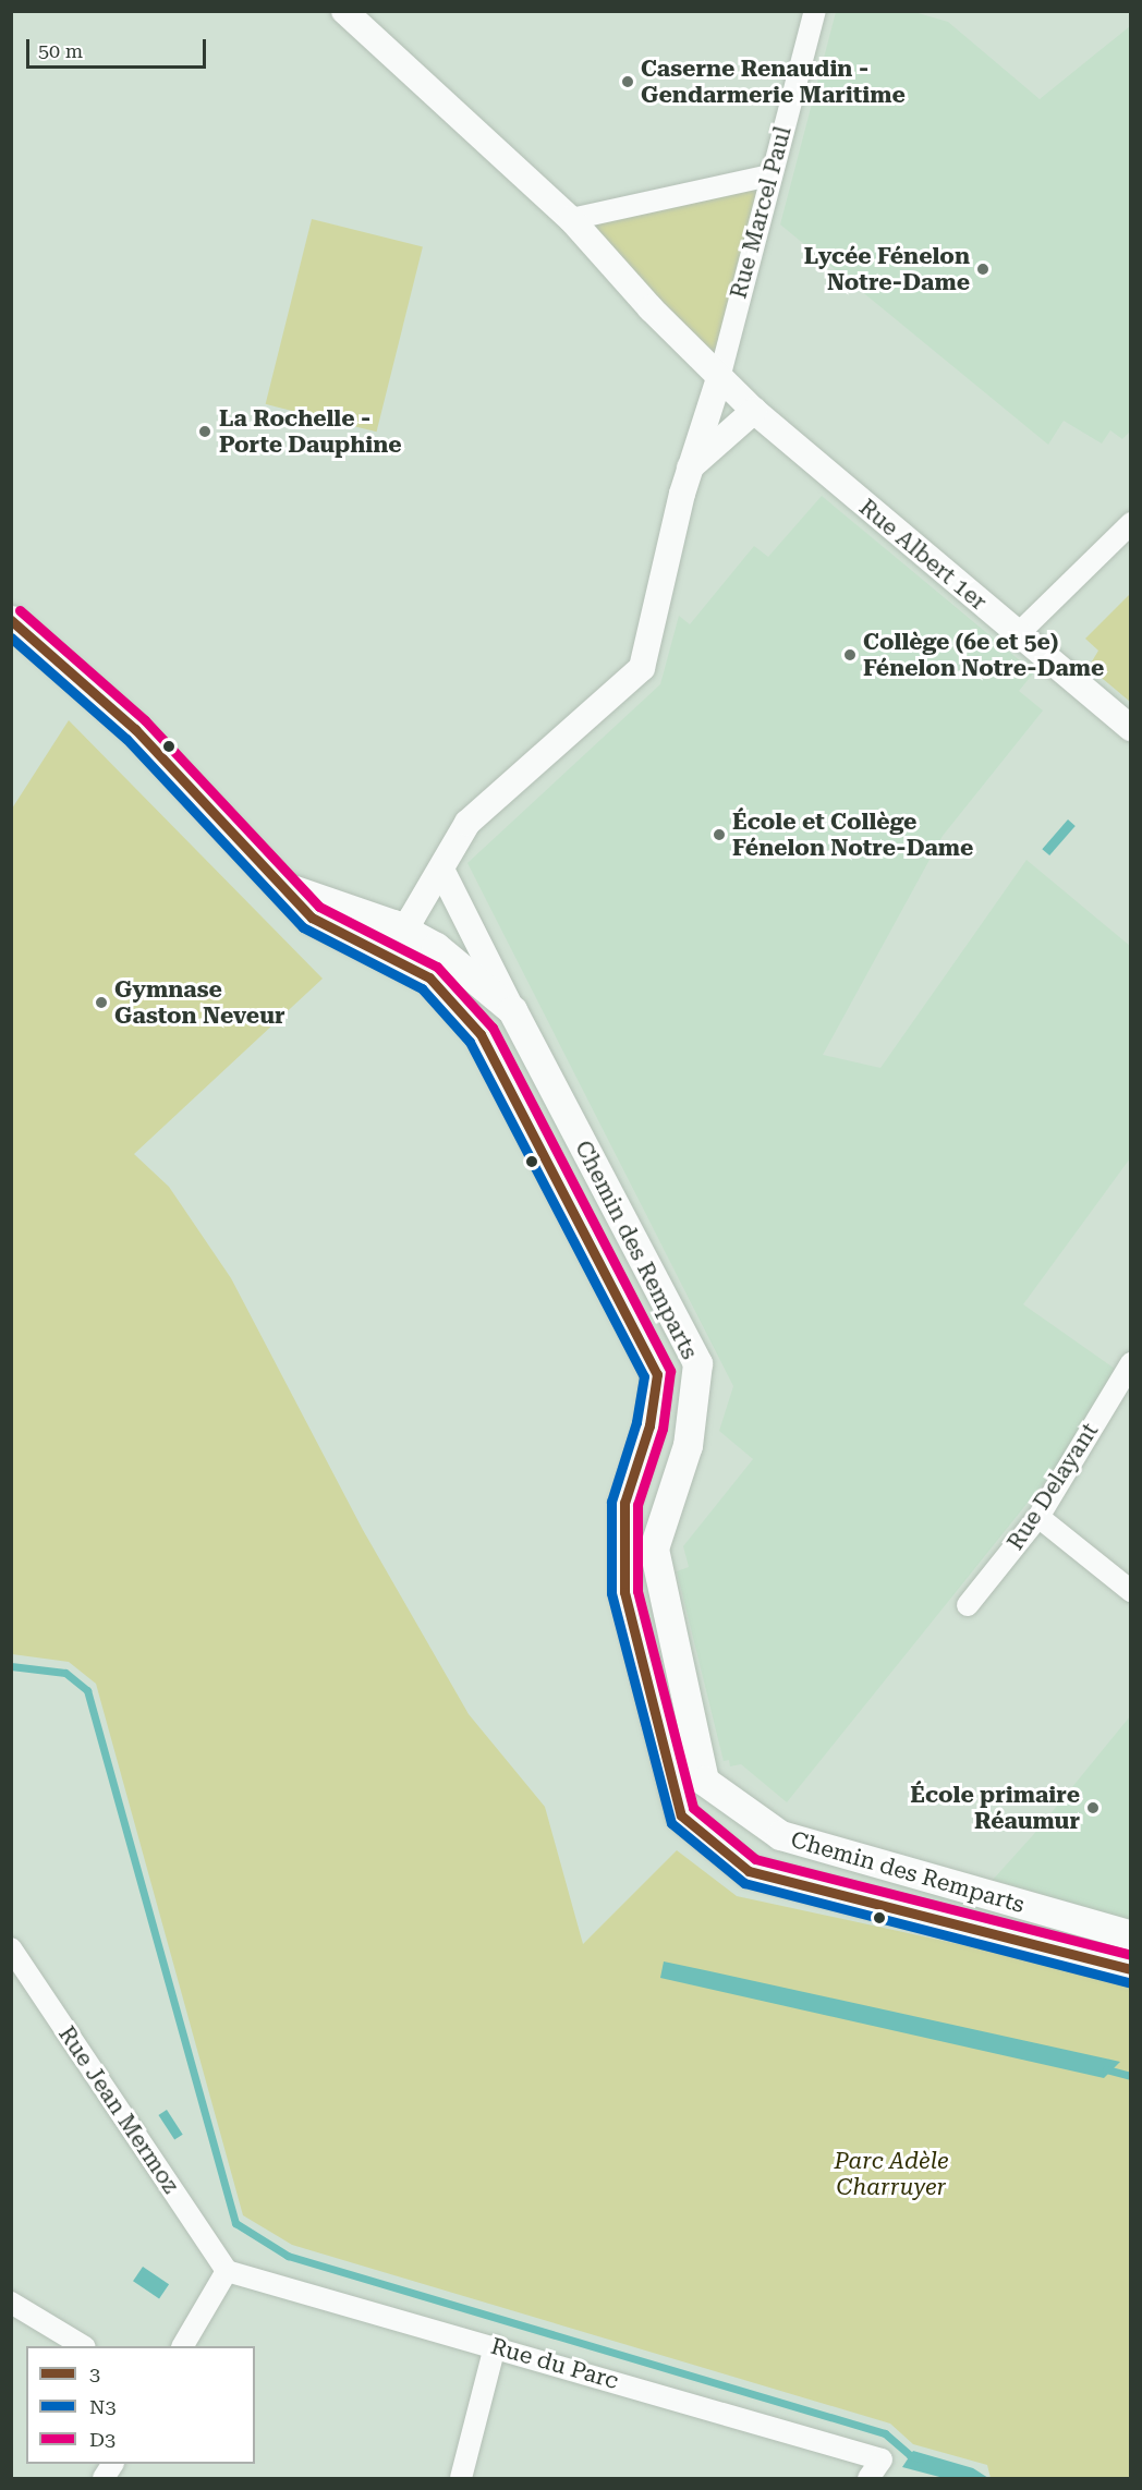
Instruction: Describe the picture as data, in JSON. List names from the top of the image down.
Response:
{
  "streets": {
    "main road": ["Chemin des Remparts"],
    "street": [
      "Rue Marcel Paul",
      "Rue Albert 1er",
      "Rue Delayant",
      "Rue Jean Mermoz",
      "Rue du Parc"
    ]
  },
  "crossings": [
    ["Rue Marcel Paul", "Rue Albert 1er"],
    ["Rue Jean Mermoz", "Rue du Parc"]
  ],
  "parks": ["Parc Adèle Charruyer"],
  "places": [
    "Caserne Renaudin - Gendarmerie Maritime",
    "Lycée Fénelon Notre-Dame",
    "La Rochelle - Porte Dauphine",
    "Collège (6e et 5e) Fénelon Notre-Dame",
    "École et Collège Fénelon Notre-Dame",
    "Gymnase Gaston Neveur",
    "École primaire Réaumur"
  ],
  "lines": ["transit line D3", "transit line 3", "transit line N3"],
  "legend": ["3", "N3", "D3"],
  "scale_bar": "50 m"
}
